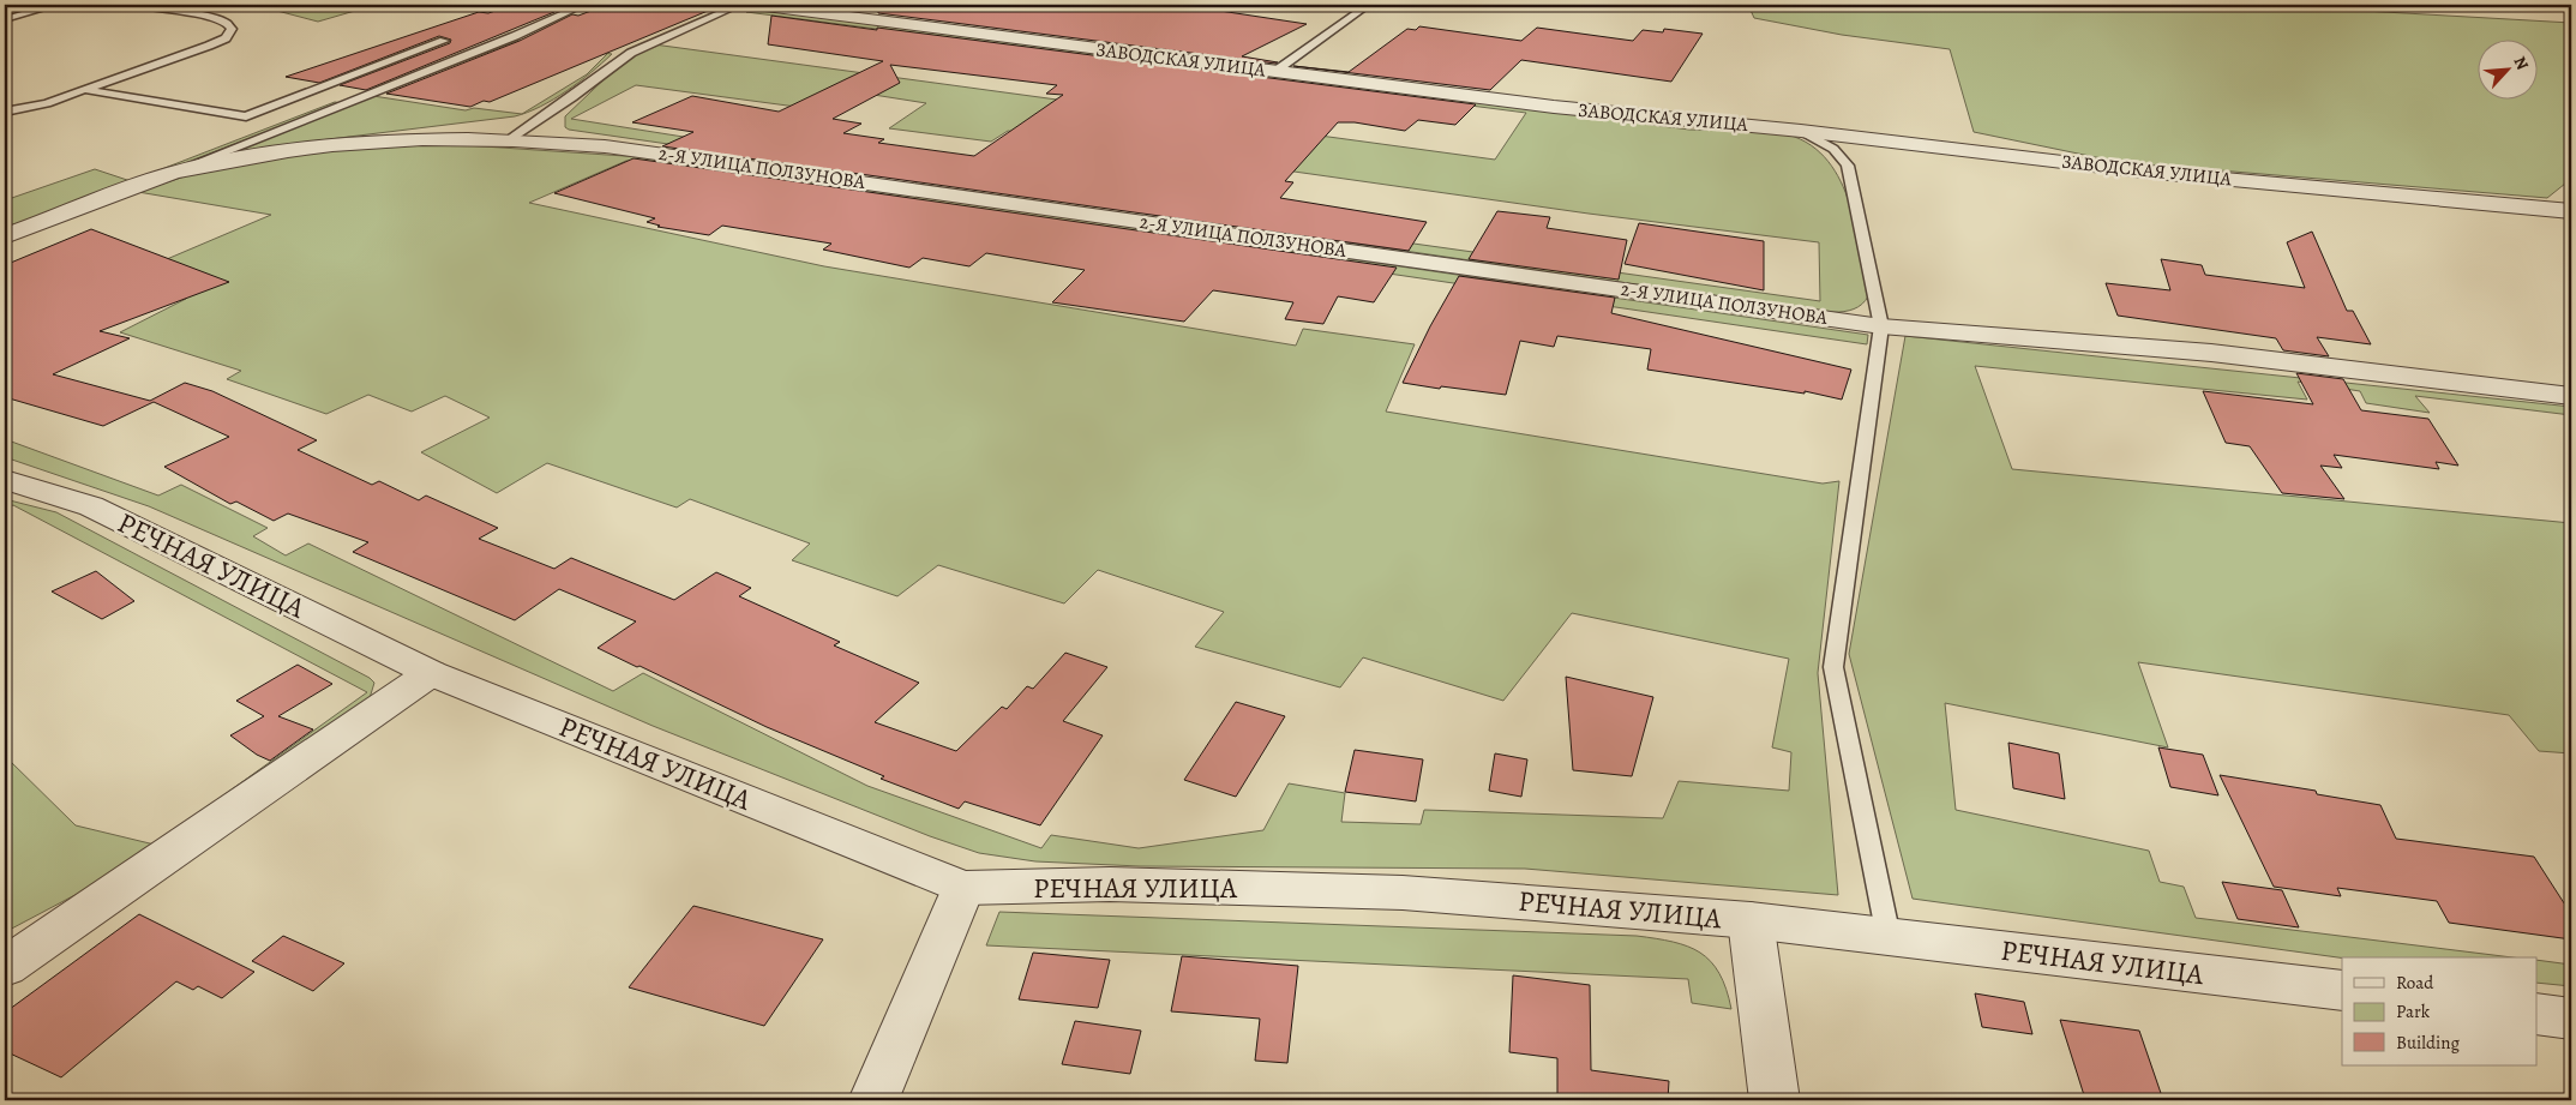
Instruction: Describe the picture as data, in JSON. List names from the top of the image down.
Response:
{
  "streets": {
    "street": ["ЗАВОДСКАЯ УЛИЦА", "2-Я УЛИЦА ПОЛЗУНОВА", "РЕЧНАЯ УЛИЦА"]
  },
  "legend": ["Road", "Park", "Building"],
  "north": "top right"
}
